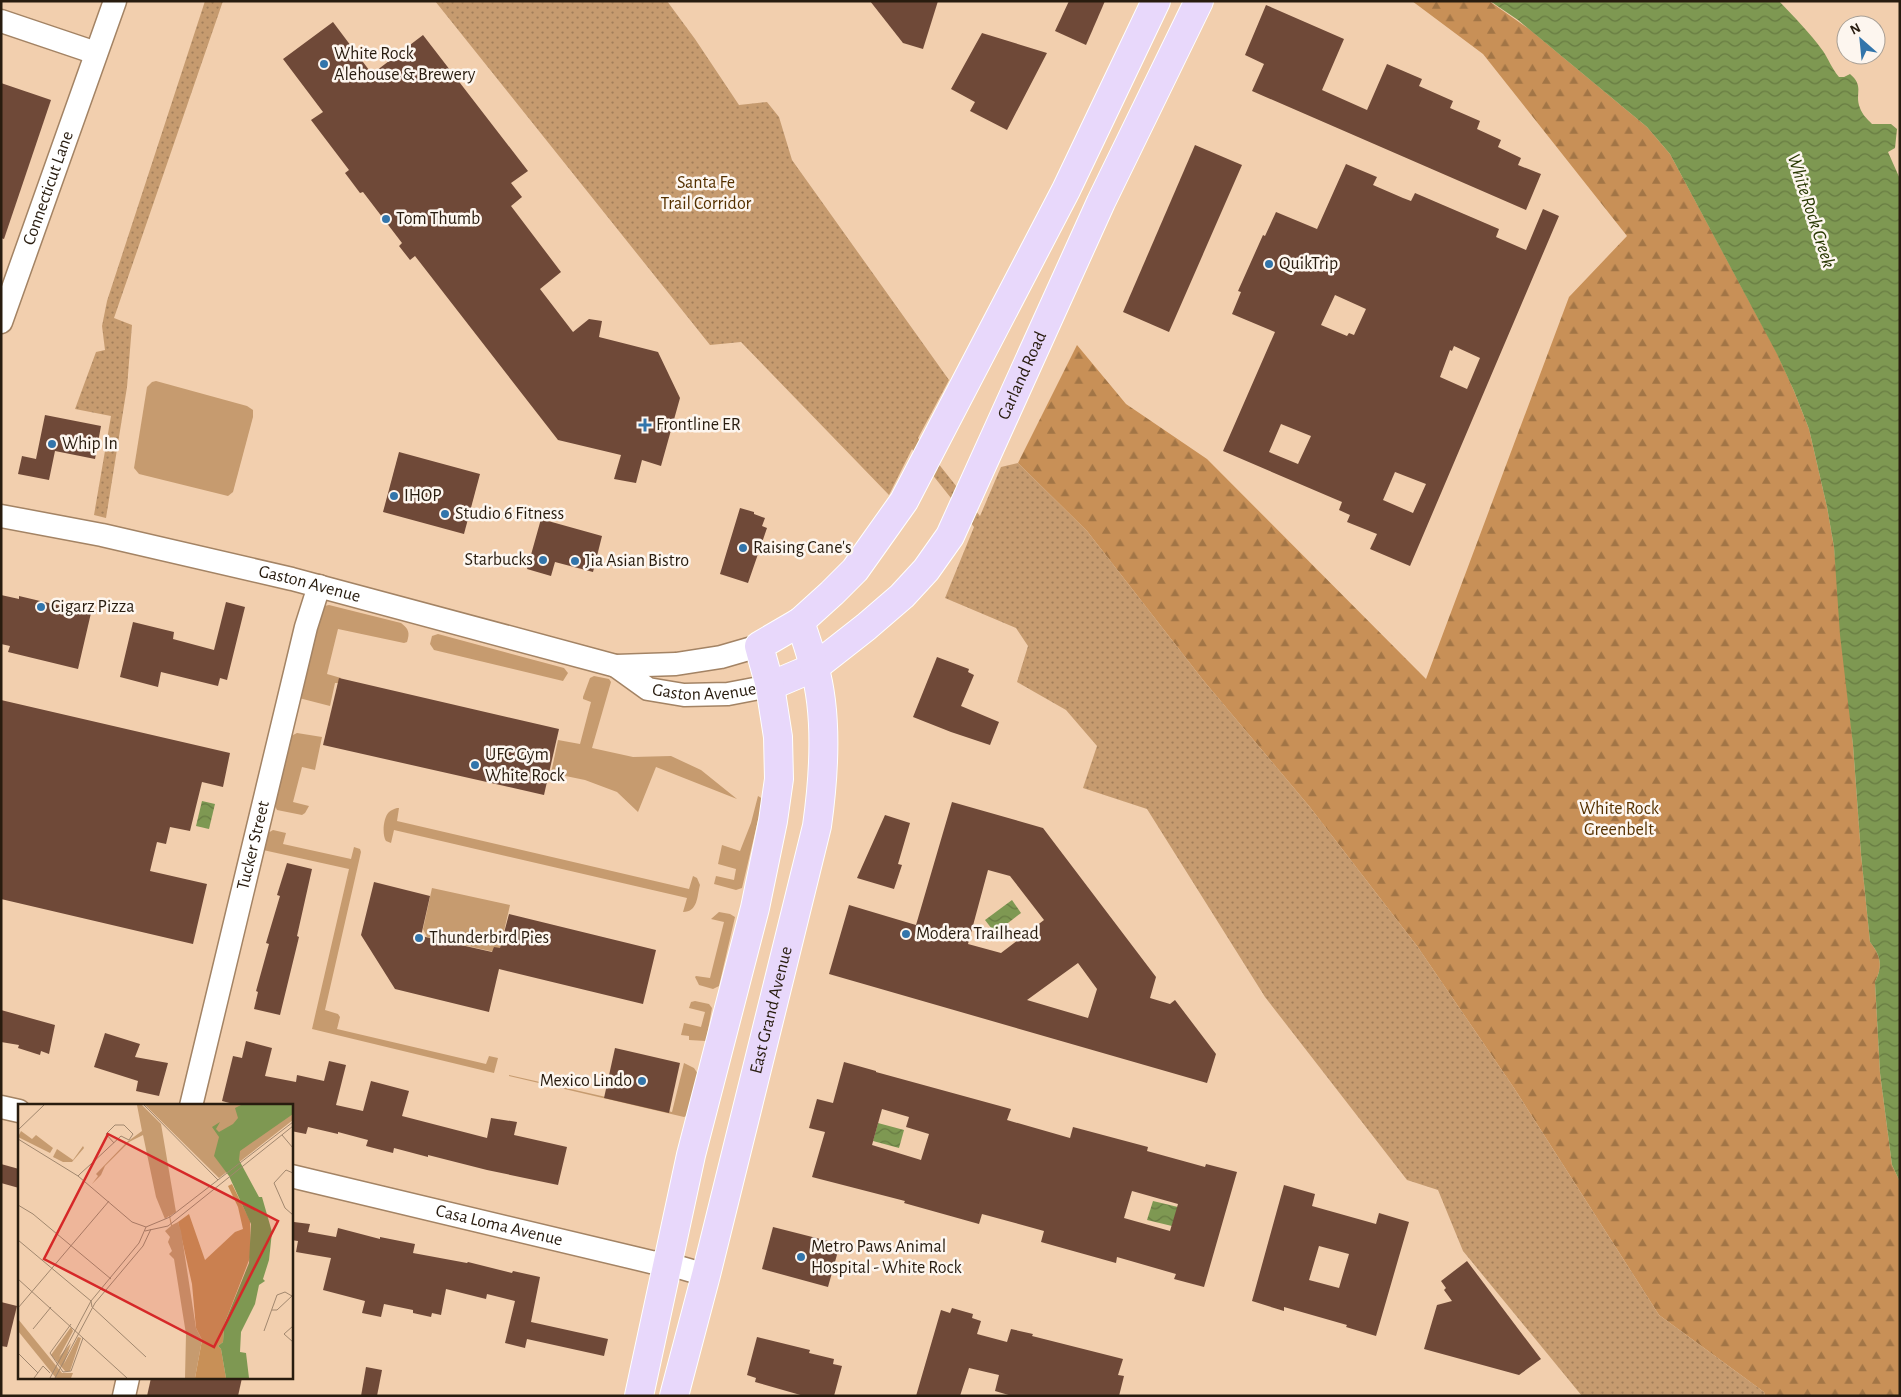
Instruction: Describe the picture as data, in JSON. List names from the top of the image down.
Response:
{
  "streets": {
    "main road": ["Garland Road", "East Grand Avenue"],
    "street": [
      "Connecticut Lane",
      "Gaston Avenue",
      "Tucker Street",
      "Casa Loma Avenue"
    ]
  },
  "crossings": [
    ["Garland Road", "Gaston Avenue"],
    ["Garland Road", "East Grand Avenue"],
    ["Gaston Avenue", "Tucker Street"],
    ["East Grand Avenue", "Casa Loma Avenue"]
  ],
  "water": ["White Rock Creek"],
  "parks": ["Santa Fe Trail Corridor", "White Rock Greenbelt"],
  "places": {
    "other": [
      "White Rock Alehouse & Brewery",
      "Tom Thumb",
      "QuikTrip",
      "Whip In",
      "IHOP",
      "Studio 6 Fitness",
      "Raising Cane's",
      "Starbucks",
      "Jia Asian Bistro",
      "Cigarz Pizza",
      "UFC Gym White Rock",
      "Modera Trailhead",
      "Thunderbird Pies",
      "Mexico Lindo",
      "Metro Paws Animal Hospital - White Rock"
    ],
    "health": ["Frontline ER"]
  },
  "north": "top left"
}
